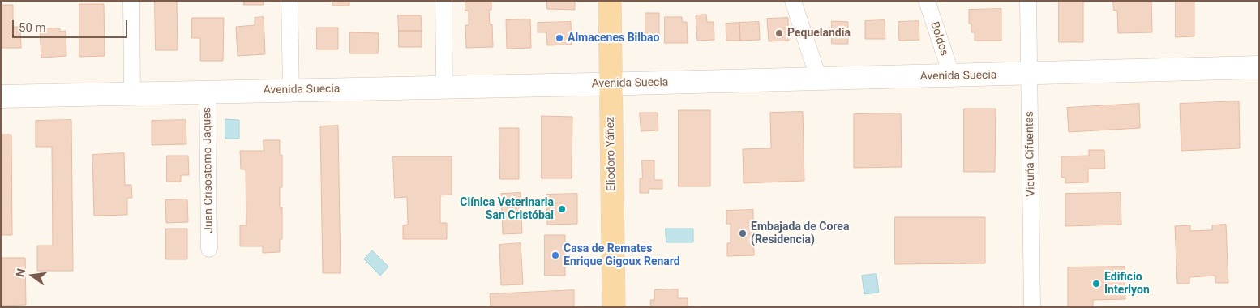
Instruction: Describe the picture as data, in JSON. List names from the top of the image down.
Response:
{
  "streets": {
    "main road": ["Eliodoro Yáñez"],
    "street": [
      "Boldos",
      "Avenida Suecia",
      "Vicuña Cifuentes",
      "Juan Crisostomo Jaques"
    ]
  },
  "crossings": [
    ["Boldos", "Avenida Suecia"],
    ["Avenida Suecia", "Eliodoro Yáñez"],
    ["Avenida Suecia", "Vicuña Cifuentes"],
    ["Avenida Suecia", "Juan Crisostomo Jaques"]
  ],
  "places": [
    "Pequelandia",
    "Almacenes Bilbao",
    "Clínica Veterinaria San Cristóbal",
    "Embajada de Corea (Residencia)",
    "Casa de Remates Enrique Gigoux Renard",
    "Edificio Interlyon"
  ],
  "scale_bar": "50 m",
  "north": "left"
}
